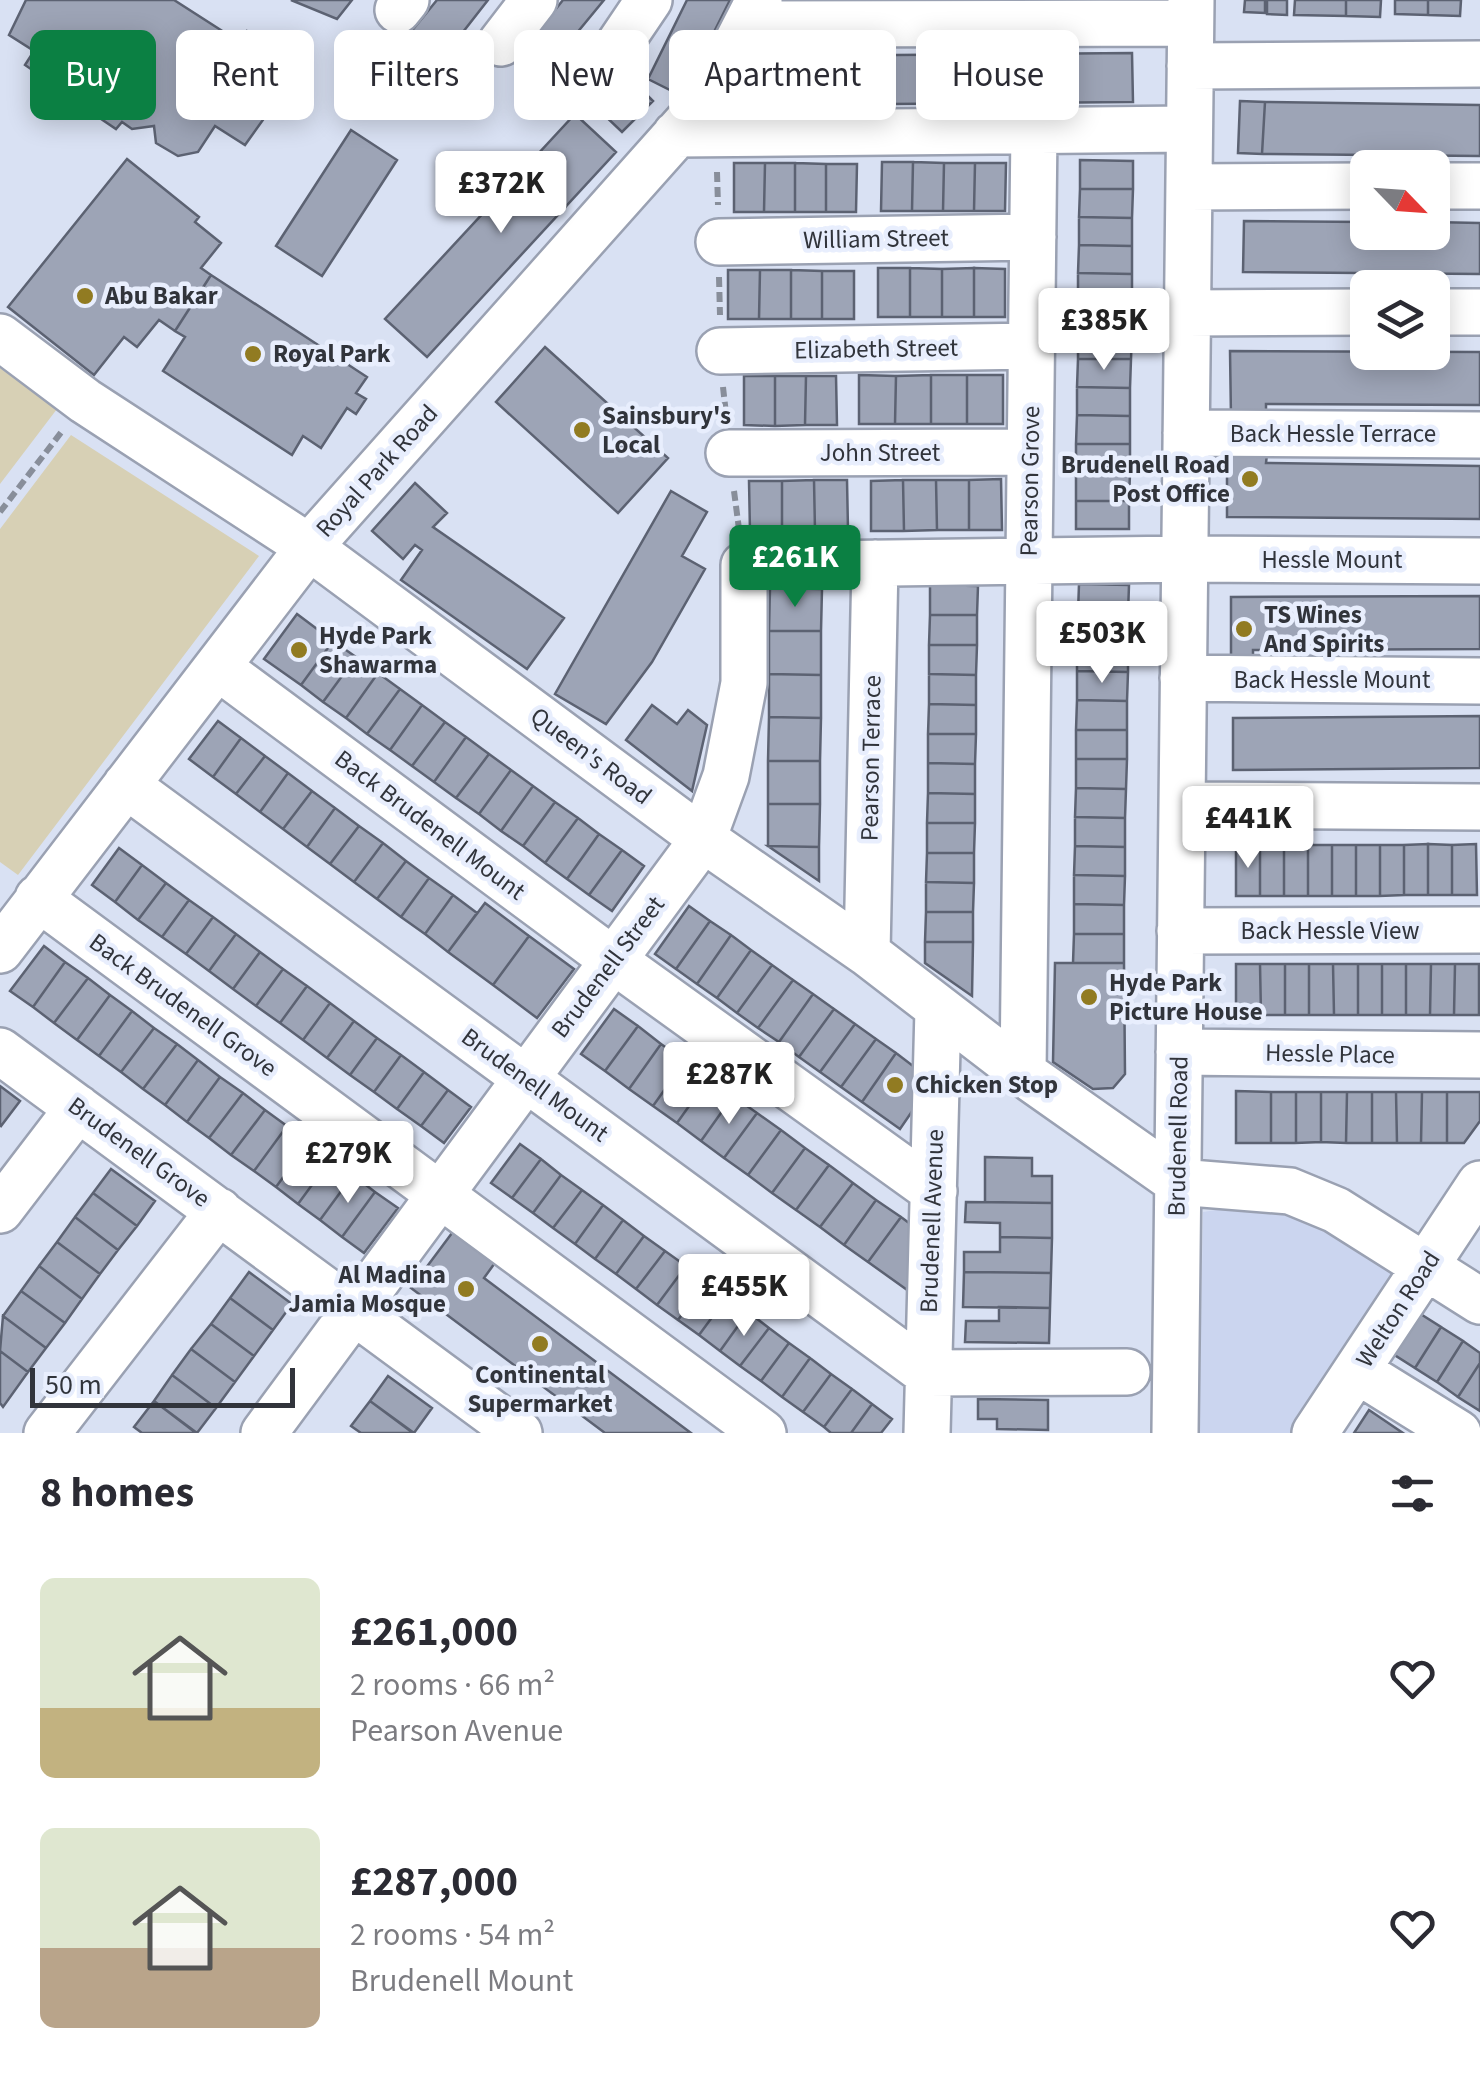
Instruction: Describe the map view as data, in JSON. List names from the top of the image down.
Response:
{
  "streets": {
    "street": [
      "William Street",
      "Elizabeth Street",
      "Back Hessle Terrace",
      "John Street",
      "Royal Park Road",
      "Pearson Grove",
      "Hessle Mount",
      "Back Hessle Mount",
      "Queen's Road",
      "Pearson Terrace",
      "Back Brudenell Mount",
      "Back Hessle View",
      "Brudenell Street",
      "Back Brudenell Grove",
      "Hessle Place",
      "Brudenell Mount",
      "Brudenell Road",
      "Brudenell Grove",
      "Brudenell Avenue",
      "Welton Road"
    ]
  },
  "crossings": [
    ["William Street", "Pearson Grove"],
    ["Elizabeth Street", "Pearson Grove"],
    ["Back Hessle Terrace", "Brudenell Road"],
    ["John Street", "Pearson Grove"],
    ["Royal Park Road", "Queen's Road"],
    ["Royal Park Road", "Back Brudenell Mount"],
    ["Royal Park Road", "Back Brudenell Grove"],
    ["Royal Park Road", "Brudenell Mount"],
    ["Pearson Grove", "Hessle Mount"],
    ["Pearson Grove", "Queen's Road"],
    ["Hessle Mount", "Pearson Terrace"],
    ["Hessle Mount", "Brudenell Street"],
    ["Hessle Mount", "Brudenell Road"],
    ["Back Hessle Mount", "Brudenell Road"],
    ["Queen's Road", "Pearson Terrace"],
    ["Queen's Road", "Brudenell Street"],
    ["Queen's Road", "Brudenell Road"],
    ["Queen's Road", "Brudenell Avenue"],
    ["Back Brudenell Mount", "Brudenell Street"],
    ["Back Brudenell Mount", "Brudenell Avenue"],
    ["Back Hessle View", "Brudenell Road"],
    ["Brudenell Street", "Back Brudenell Grove"],
    ["Brudenell Street", "Brudenell Mount"],
    ["Brudenell Street", "Brudenell Grove"],
    ["Hessle Place", "Brudenell Road"],
    ["Brudenell Mount", "Brudenell Avenue"]
  ],
  "places": [
    "Abu Bakar",
    "Royal Park",
    "Sainsbury's Local",
    "Brudenell Road Post Office",
    "TS Wines And Spirits",
    "Hyde Park Shawarma",
    "Hyde Park Picture House",
    "Chicken Stop",
    "Al Madina Jamia Mosque",
    "Continental Supermarket"
  ],
  "scale_bar": "50 m",
  "north": "bottom right",
  "page": {
    "chip": [
      "Buy",
      "Rent",
      "Filters",
      "New",
      "Apartment",
      "House"
    ],
    "price": [
      "£372K",
      "£385K",
      "£261K",
      "£503K",
      "£441K",
      "£287K",
      "£279K",
      "£455K"
    ],
    "scale": "50 m",
    "heading": "8 homes",
    "list": [
      {
        "name": "£261,000",
        "note": "2 rooms · 66 m² · Pearson Avenue"
      },
      {
        "name": "£287,000",
        "note": "2 rooms · 54 m² · Brudenell Mount"
      }
    ]
  }
}
